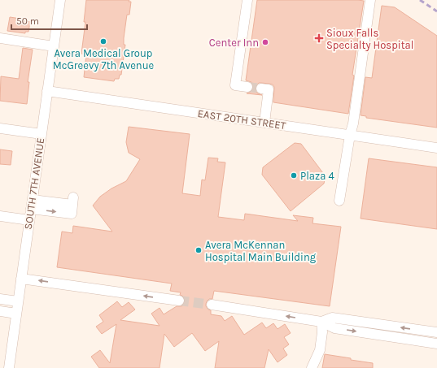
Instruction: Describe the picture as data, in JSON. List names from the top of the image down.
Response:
{
  "streets": {
    "street": ["EAST 20TH STREET", "SOUTH 7TH AVENUE"]
  },
  "crossings": [
    ["EAST 20TH STREET", "SOUTH 7TH AVENUE"]
  ],
  "places": {
    "health": ["Sioux Falls Specialty Hospital"],
    "other": [
      "Avera Medical Group McGreevy 7th Avenue",
      "Center Inn",
      "Plaza 4",
      "Avera McKennan Hospital Main Building"
    ]
  },
  "scale_bar": "50 m"
}
